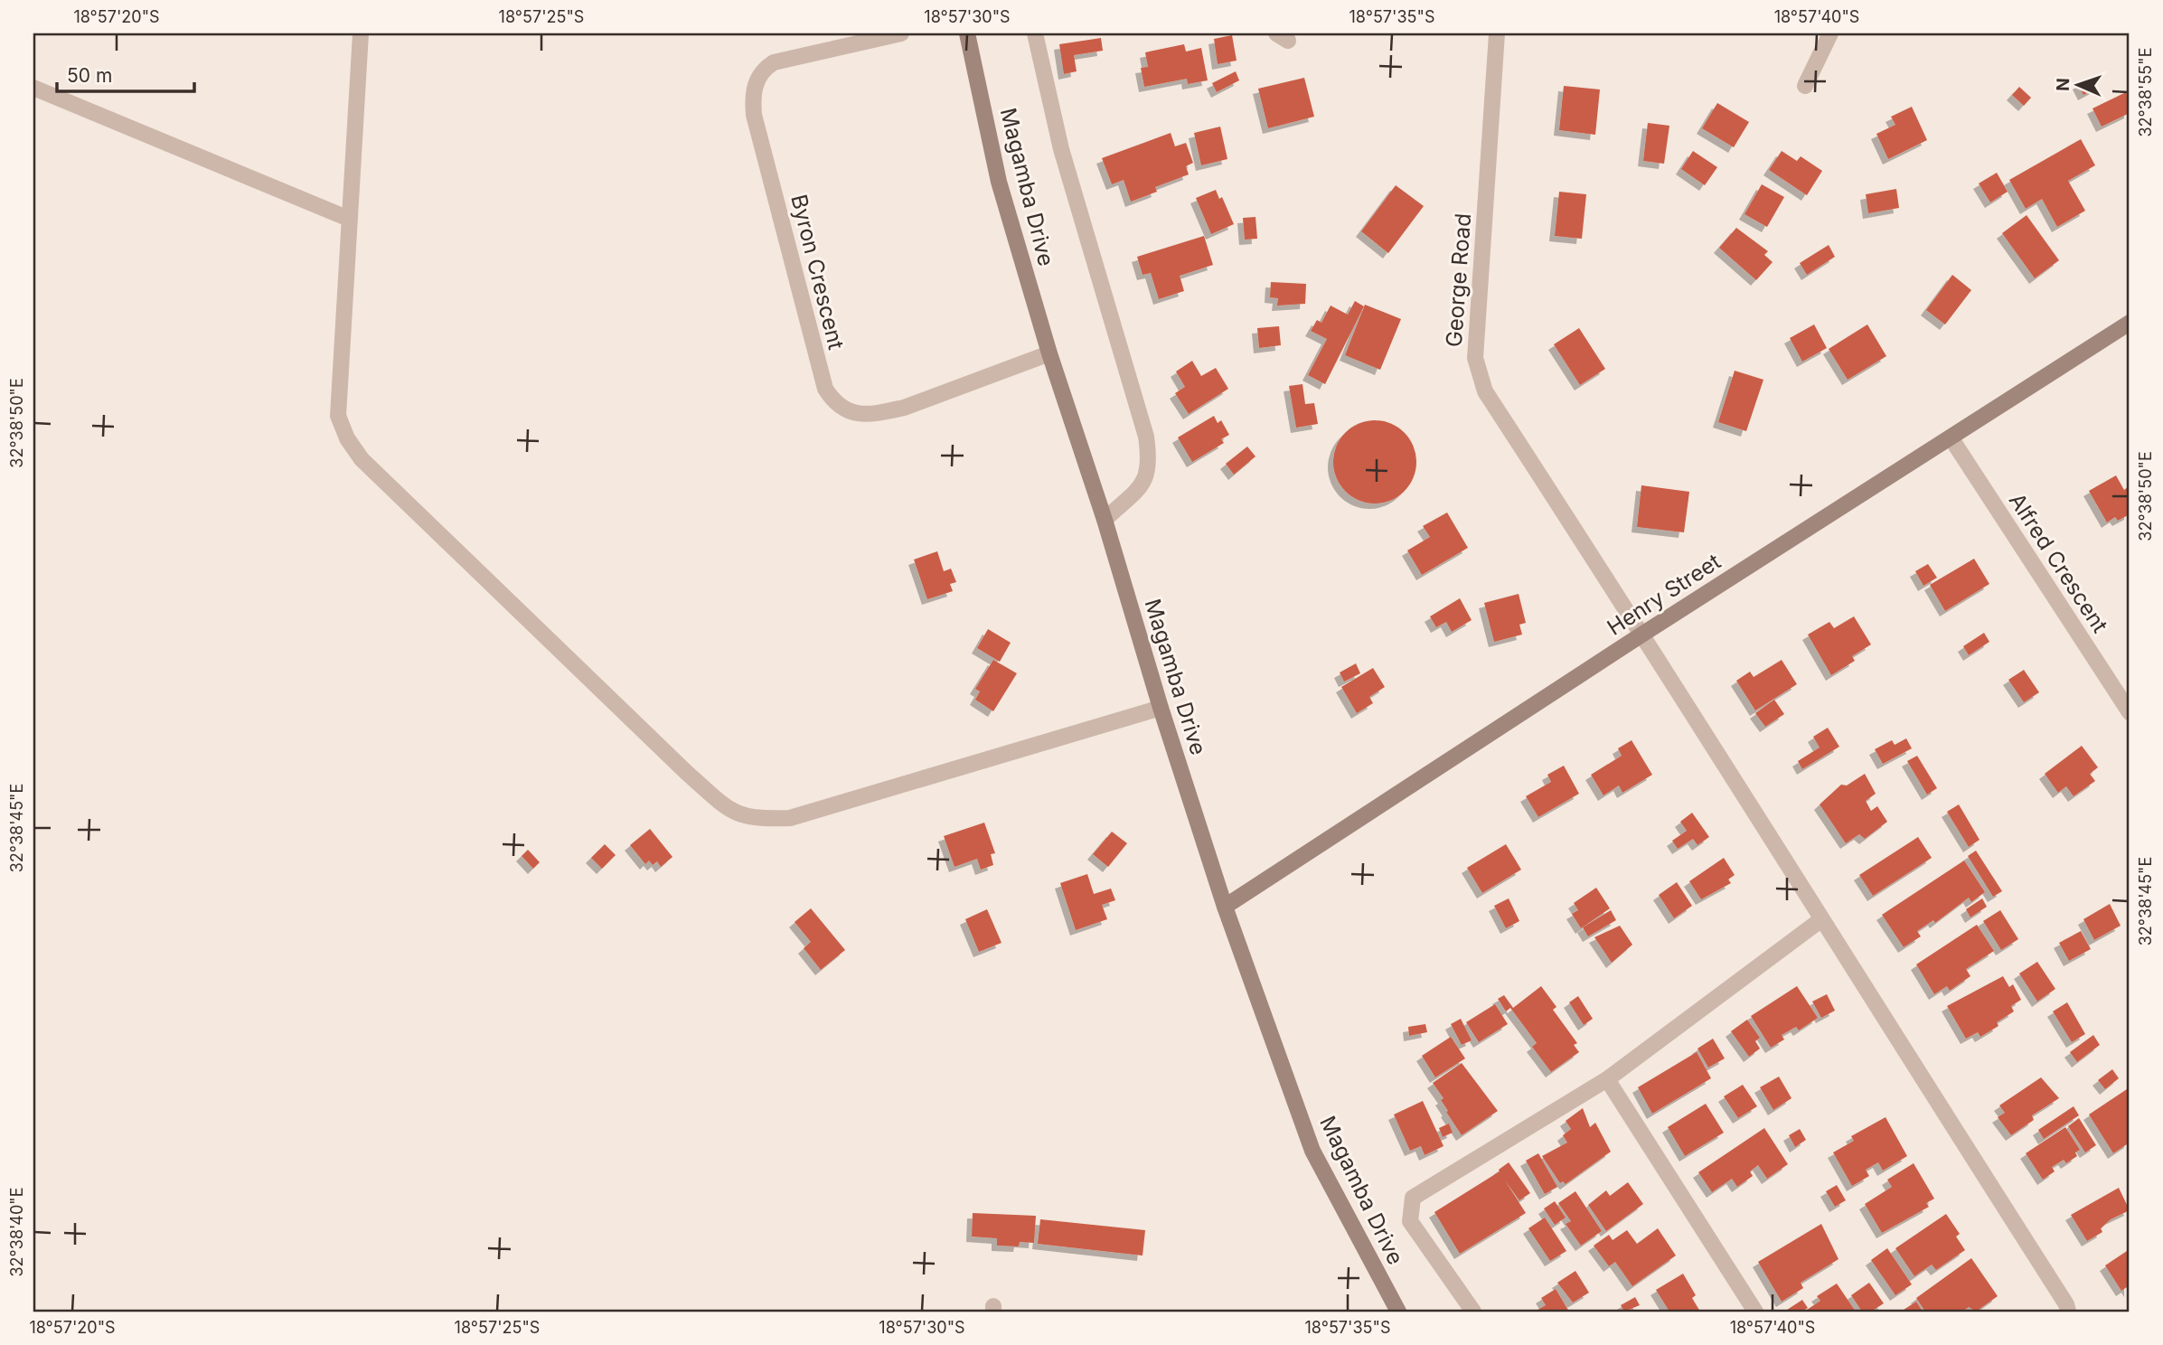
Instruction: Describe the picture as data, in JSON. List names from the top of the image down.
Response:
{
  "streets": {
    "street": [
      "Magamba Drive",
      "Byron Crescent",
      "George Road",
      "Alfred Crescent",
      "Henry Street"
    ]
  },
  "crossings": [
    ["Magamba Drive", "Byron Crescent"],
    ["Magamba Drive", "Henry Street"],
    ["George Road", "Henry Street"],
    ["Alfred Crescent", "Henry Street"]
  ],
  "scale_bar": "50 m",
  "north": "left",
  "coordinates": [
    "18°57'20\"S",
    "18°57'25\"S",
    "18°57'30\"S",
    "18°57'35\"S",
    "18°57'40\"S",
    "32°38'55\"E",
    "32°38'50\"E",
    "32°38'45\"E",
    "32°38'40\"E"
  ]
}
